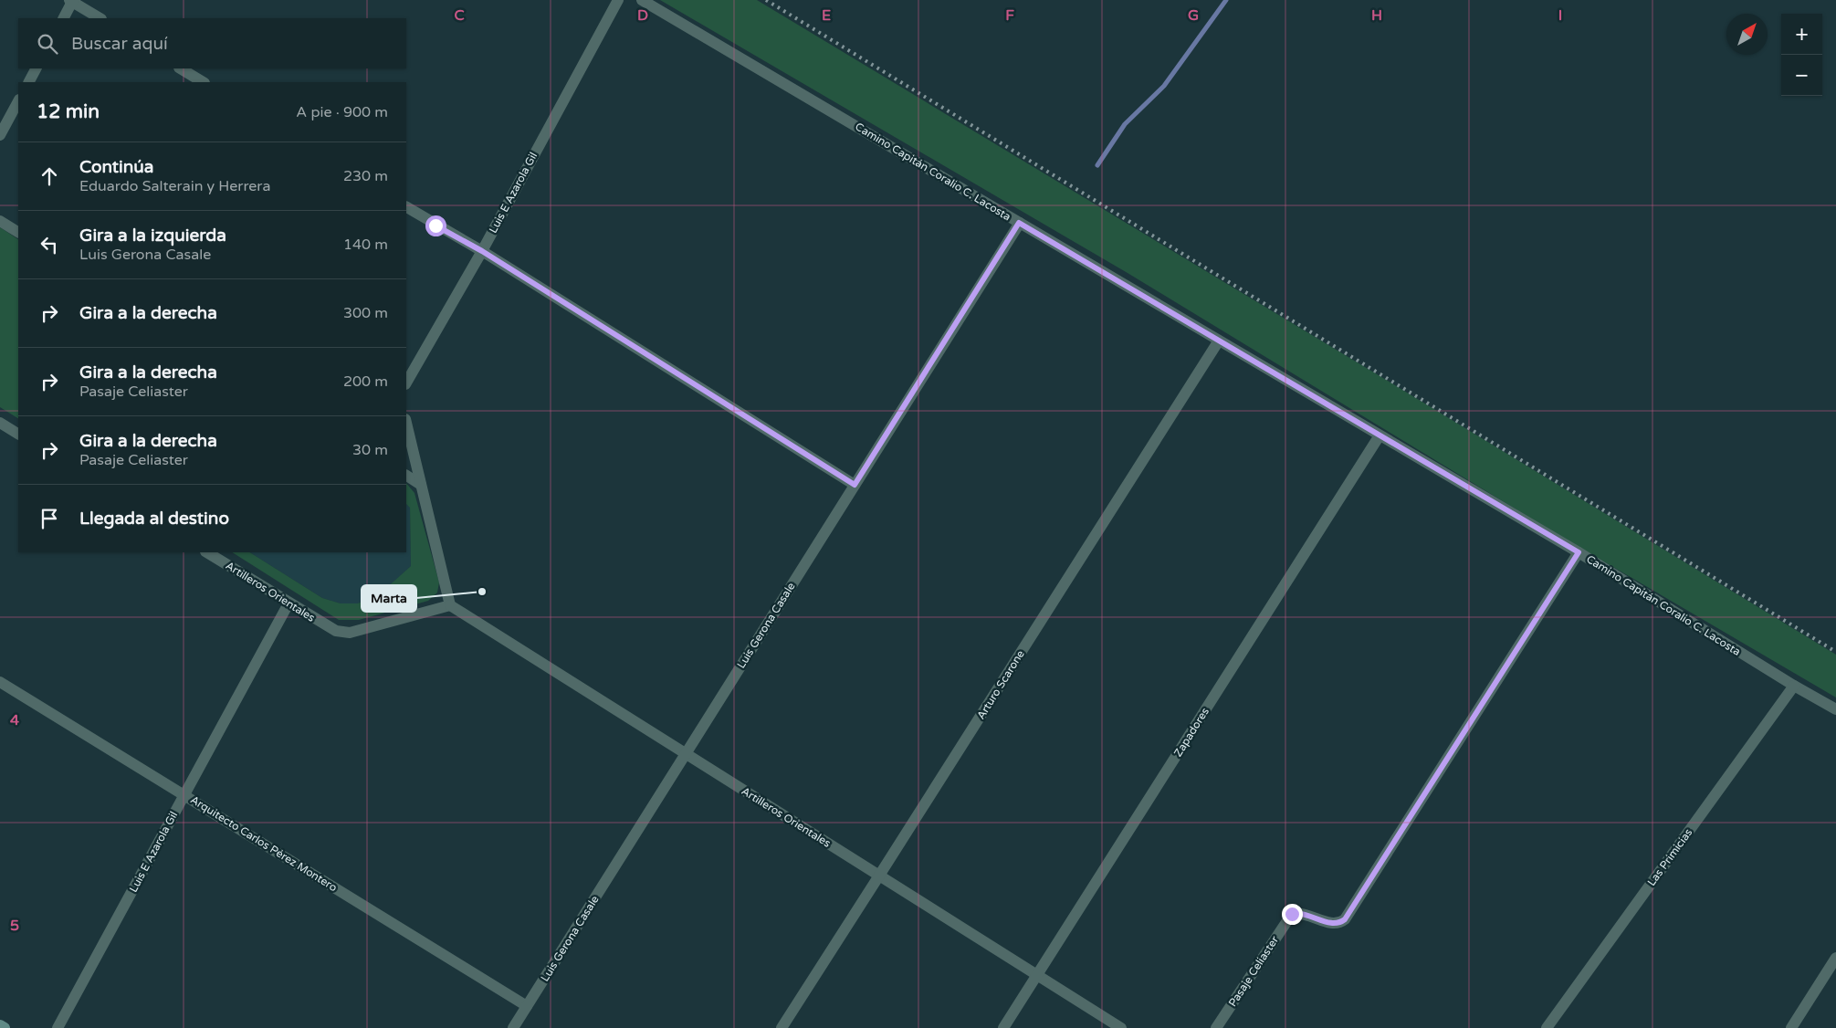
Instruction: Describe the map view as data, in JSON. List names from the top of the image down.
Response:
{
  "streets": {
    "street": [
      "Camino Capitán Coralio C. Lacosta",
      "Luis E Azarola Gil",
      "Artilleros Orientales",
      "Luis Gerona Casale",
      "Arturo Scarone",
      "Zapadores",
      "Arquitecto Carlos Pérez Montero",
      "Las Primicias",
      "Pasaje Celiaster"
    ]
  },
  "crossings": [
    ["Camino Capitán Coralio C. Lacosta", "Luis Gerona Casale"],
    ["Camino Capitán Coralio C. Lacosta", "Arturo Scarone"],
    ["Camino Capitán Coralio C. Lacosta", "Zapadores"],
    ["Camino Capitán Coralio C. Lacosta", "Las Primicias"],
    ["Camino Capitán Coralio C. Lacosta", "Pasaje Celiaster"],
    ["Luis E Azarola Gil", "Artilleros Orientales"],
    ["Luis E Azarola Gil", "Arquitecto Carlos Pérez Montero"],
    ["Artilleros Orientales", "Luis Gerona Casale"],
    ["Artilleros Orientales", "Arturo Scarone"],
    ["Artilleros Orientales", "Zapadores"],
    ["Luis Gerona Casale", "Arquitecto Carlos Pérez Montero"]
  ],
  "places": ["Marta"],
  "north": "top right",
  "page": {
    "map_buttons": ["+", "−"],
    "search": "Buscar aquí",
    "heading": ["12 min", "A pie · 900 m"],
    "list": [
      ["Continúa", "Eduardo Salterain y Herrera", "230 m"],
      ["Gira a la izquierda", "Luis Gerona Casale", "140 m"],
      ["Gira a la derecha", "300 m"],
      ["Gira a la derecha", "Pasaje Celiaster", "200 m"],
      ["Gira a la derecha", "Pasaje Celiaster", "30 m"],
      "Llegada al destino"
    ]
  },
  "grid": {
    "columns": [
      "C",
      "D",
      "E",
      "F",
      "G",
      "H",
      "I"
    ],
    "rows": ["4", "5"]
  }
}
